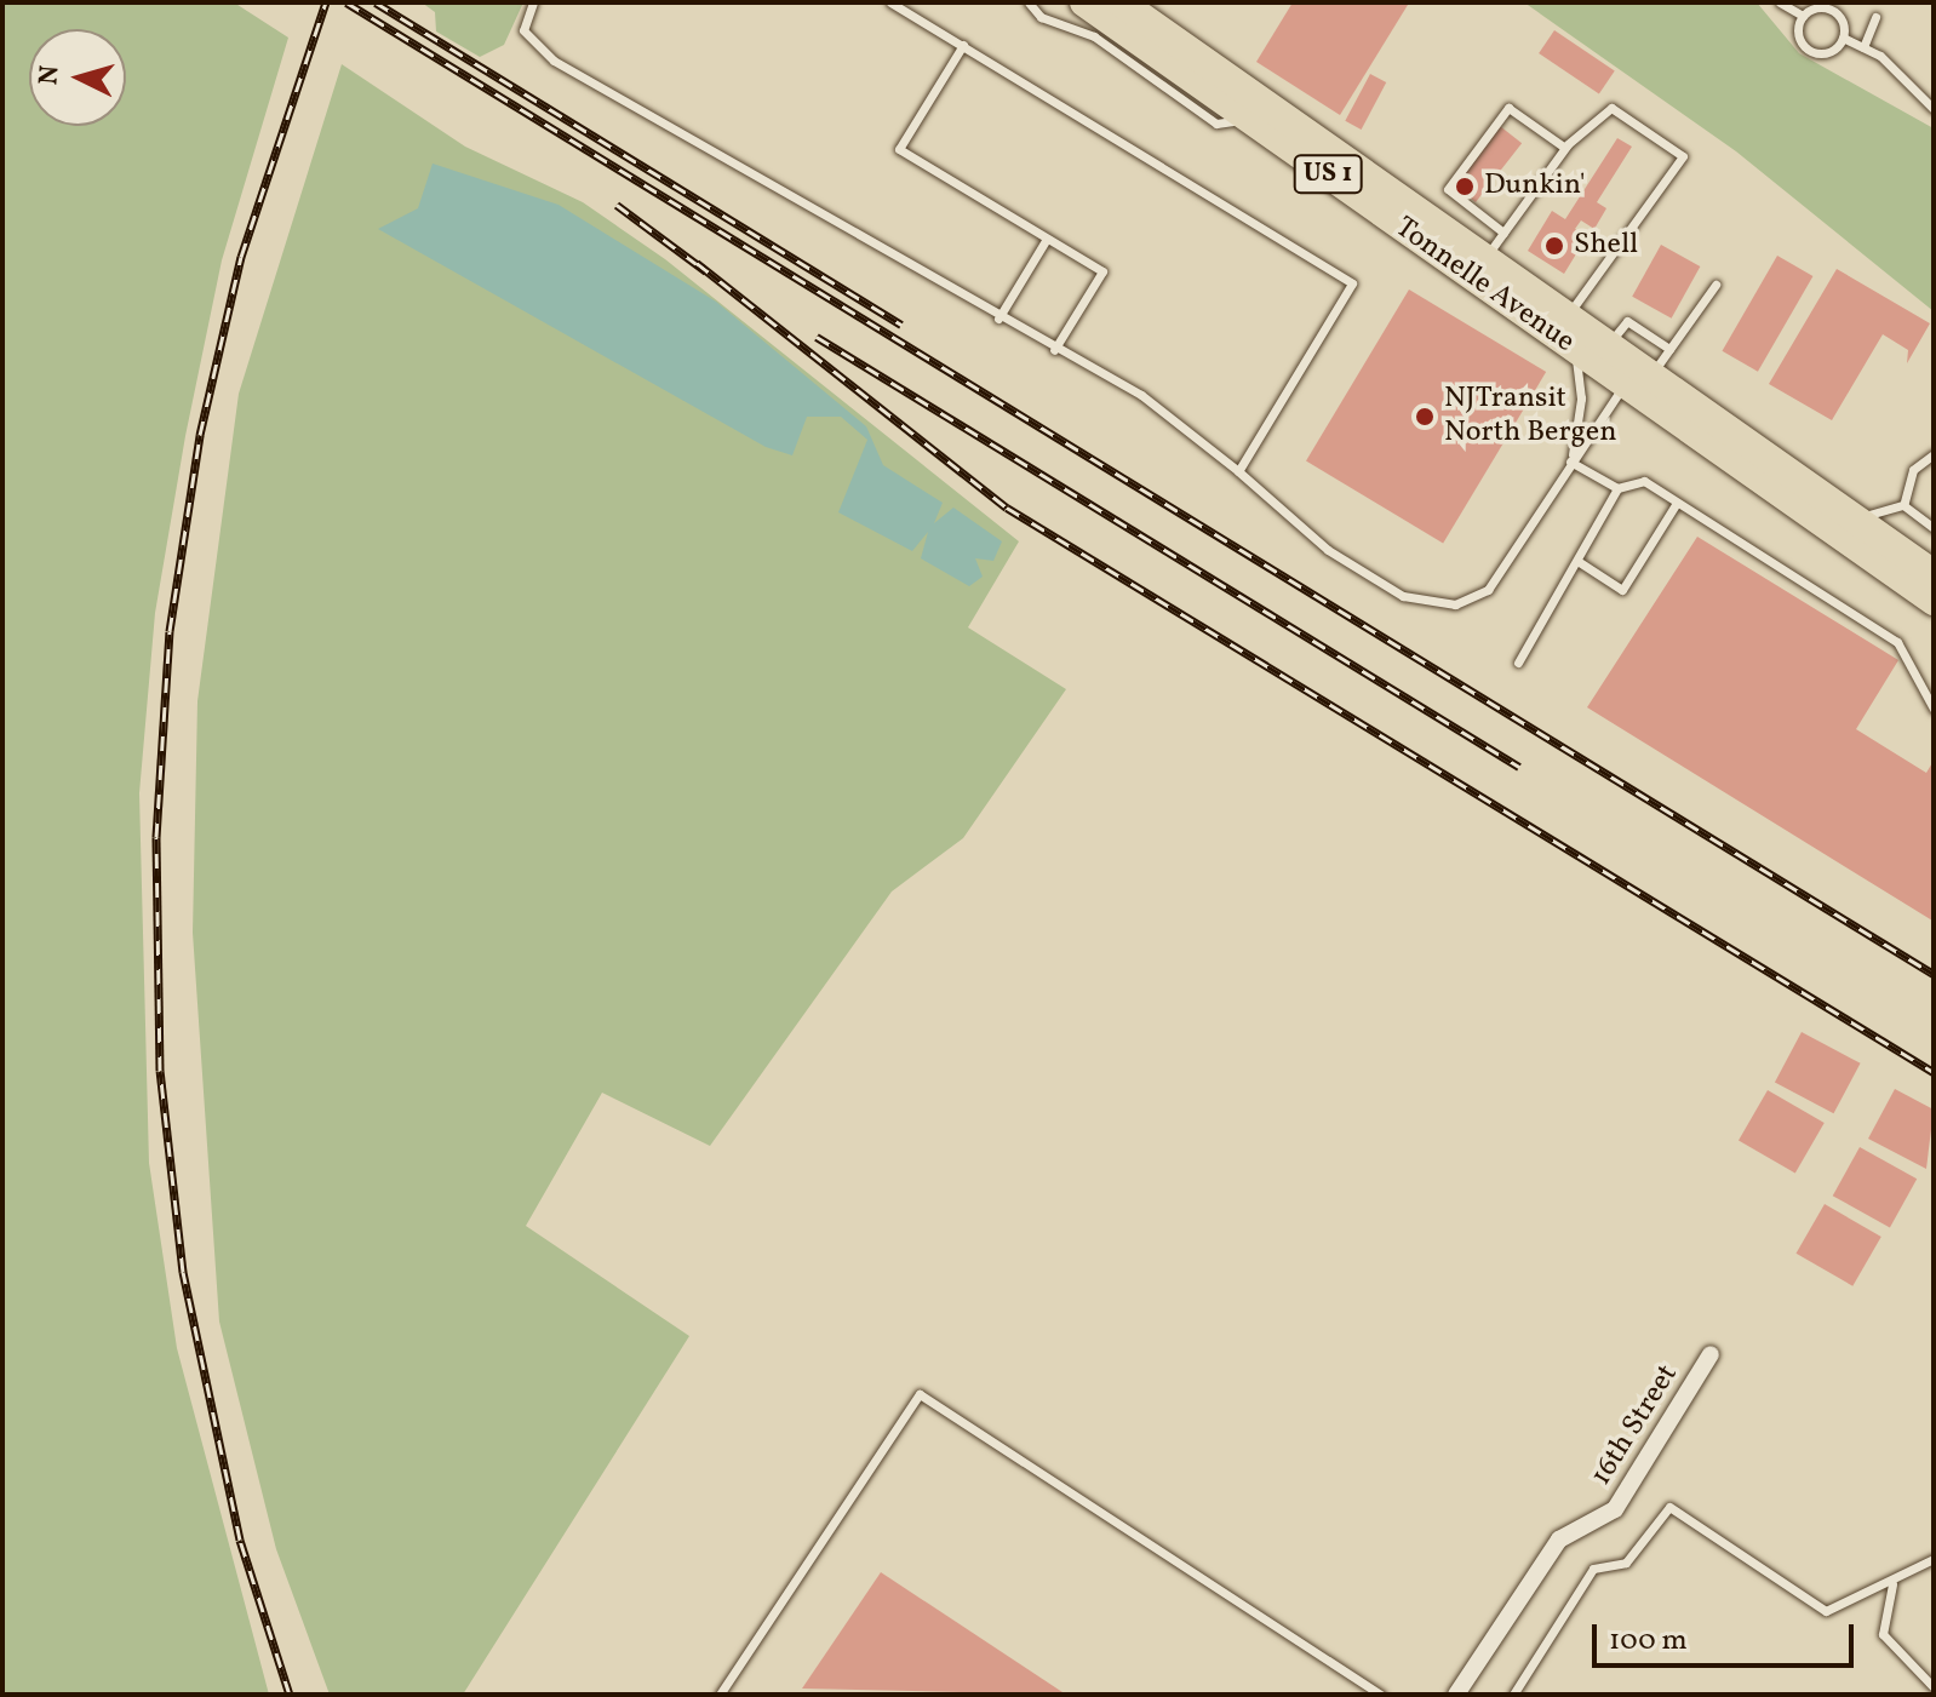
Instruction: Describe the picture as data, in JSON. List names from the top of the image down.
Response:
{
  "streets": {
    "highway": ["US 1", "Tonnelle Avenue"],
    "street": ["16th Street"]
  },
  "places": ["Dunkin'", "Shell", "NJTransit North Bergen"],
  "scale_bar": "100 m",
  "north": "left"
}
